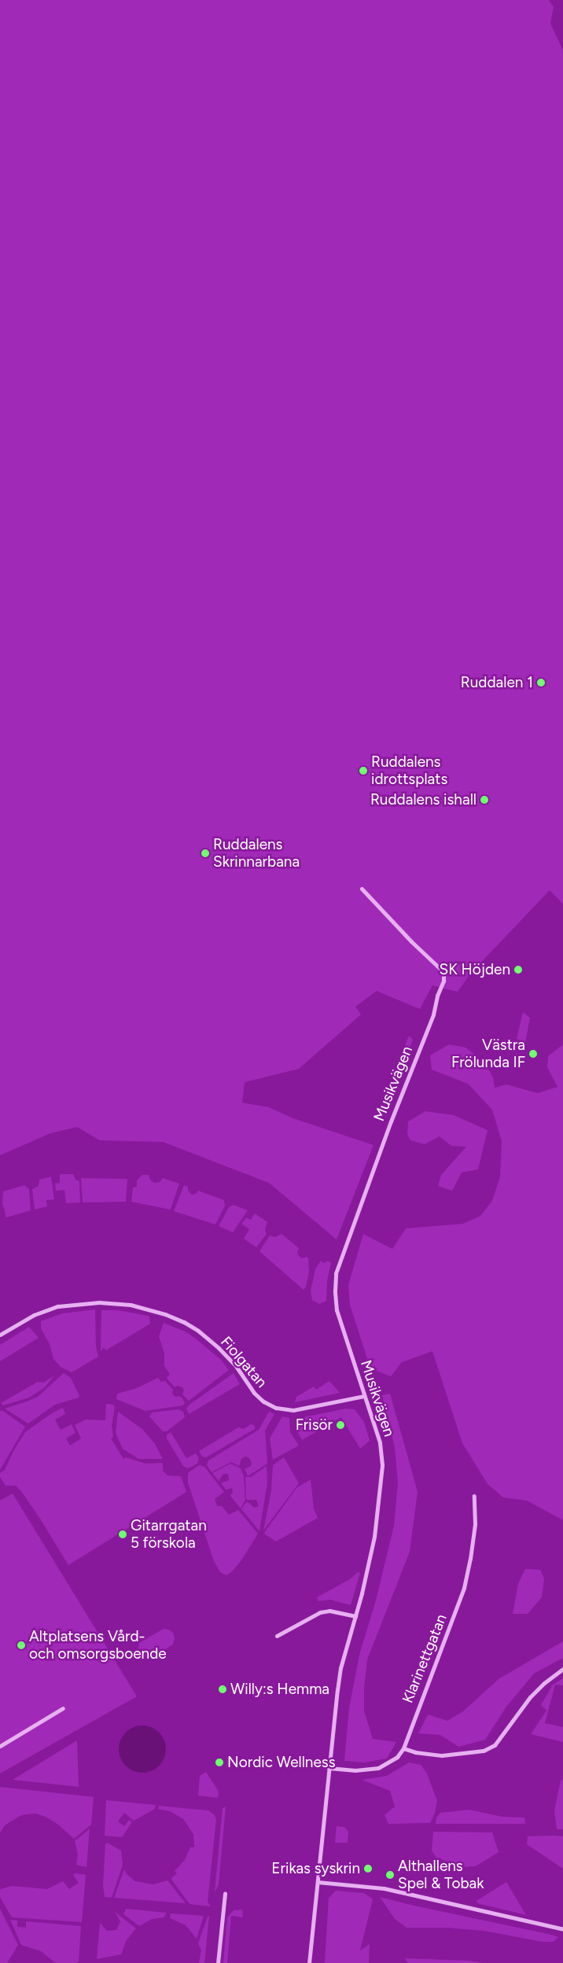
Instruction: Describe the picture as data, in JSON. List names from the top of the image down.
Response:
{
  "streets": {
    "street": ["Musikvägen", "Fiolgatan", "Klarinettgatan"]
  },
  "crossings": [
    ["Musikvägen", "Fiolgatan"],
    ["Musikvägen", "Klarinettgatan"]
  ],
  "places": [
    "Ruddalen 1",
    "Ruddalens idrottsplats",
    "Ruddalens ishall",
    "Ruddalens Skrinnarbana",
    "SK Höjden",
    "Västra Frölunda IF",
    "Frisör",
    "Gitarrgatan 5 förskola",
    "Altplatsens Vård- och omsorgsboende",
    "Willy:s Hemma",
    "Nordic Wellness",
    "Erikas syskrin",
    "Althallens Spel & Tobak"
  ]
}
